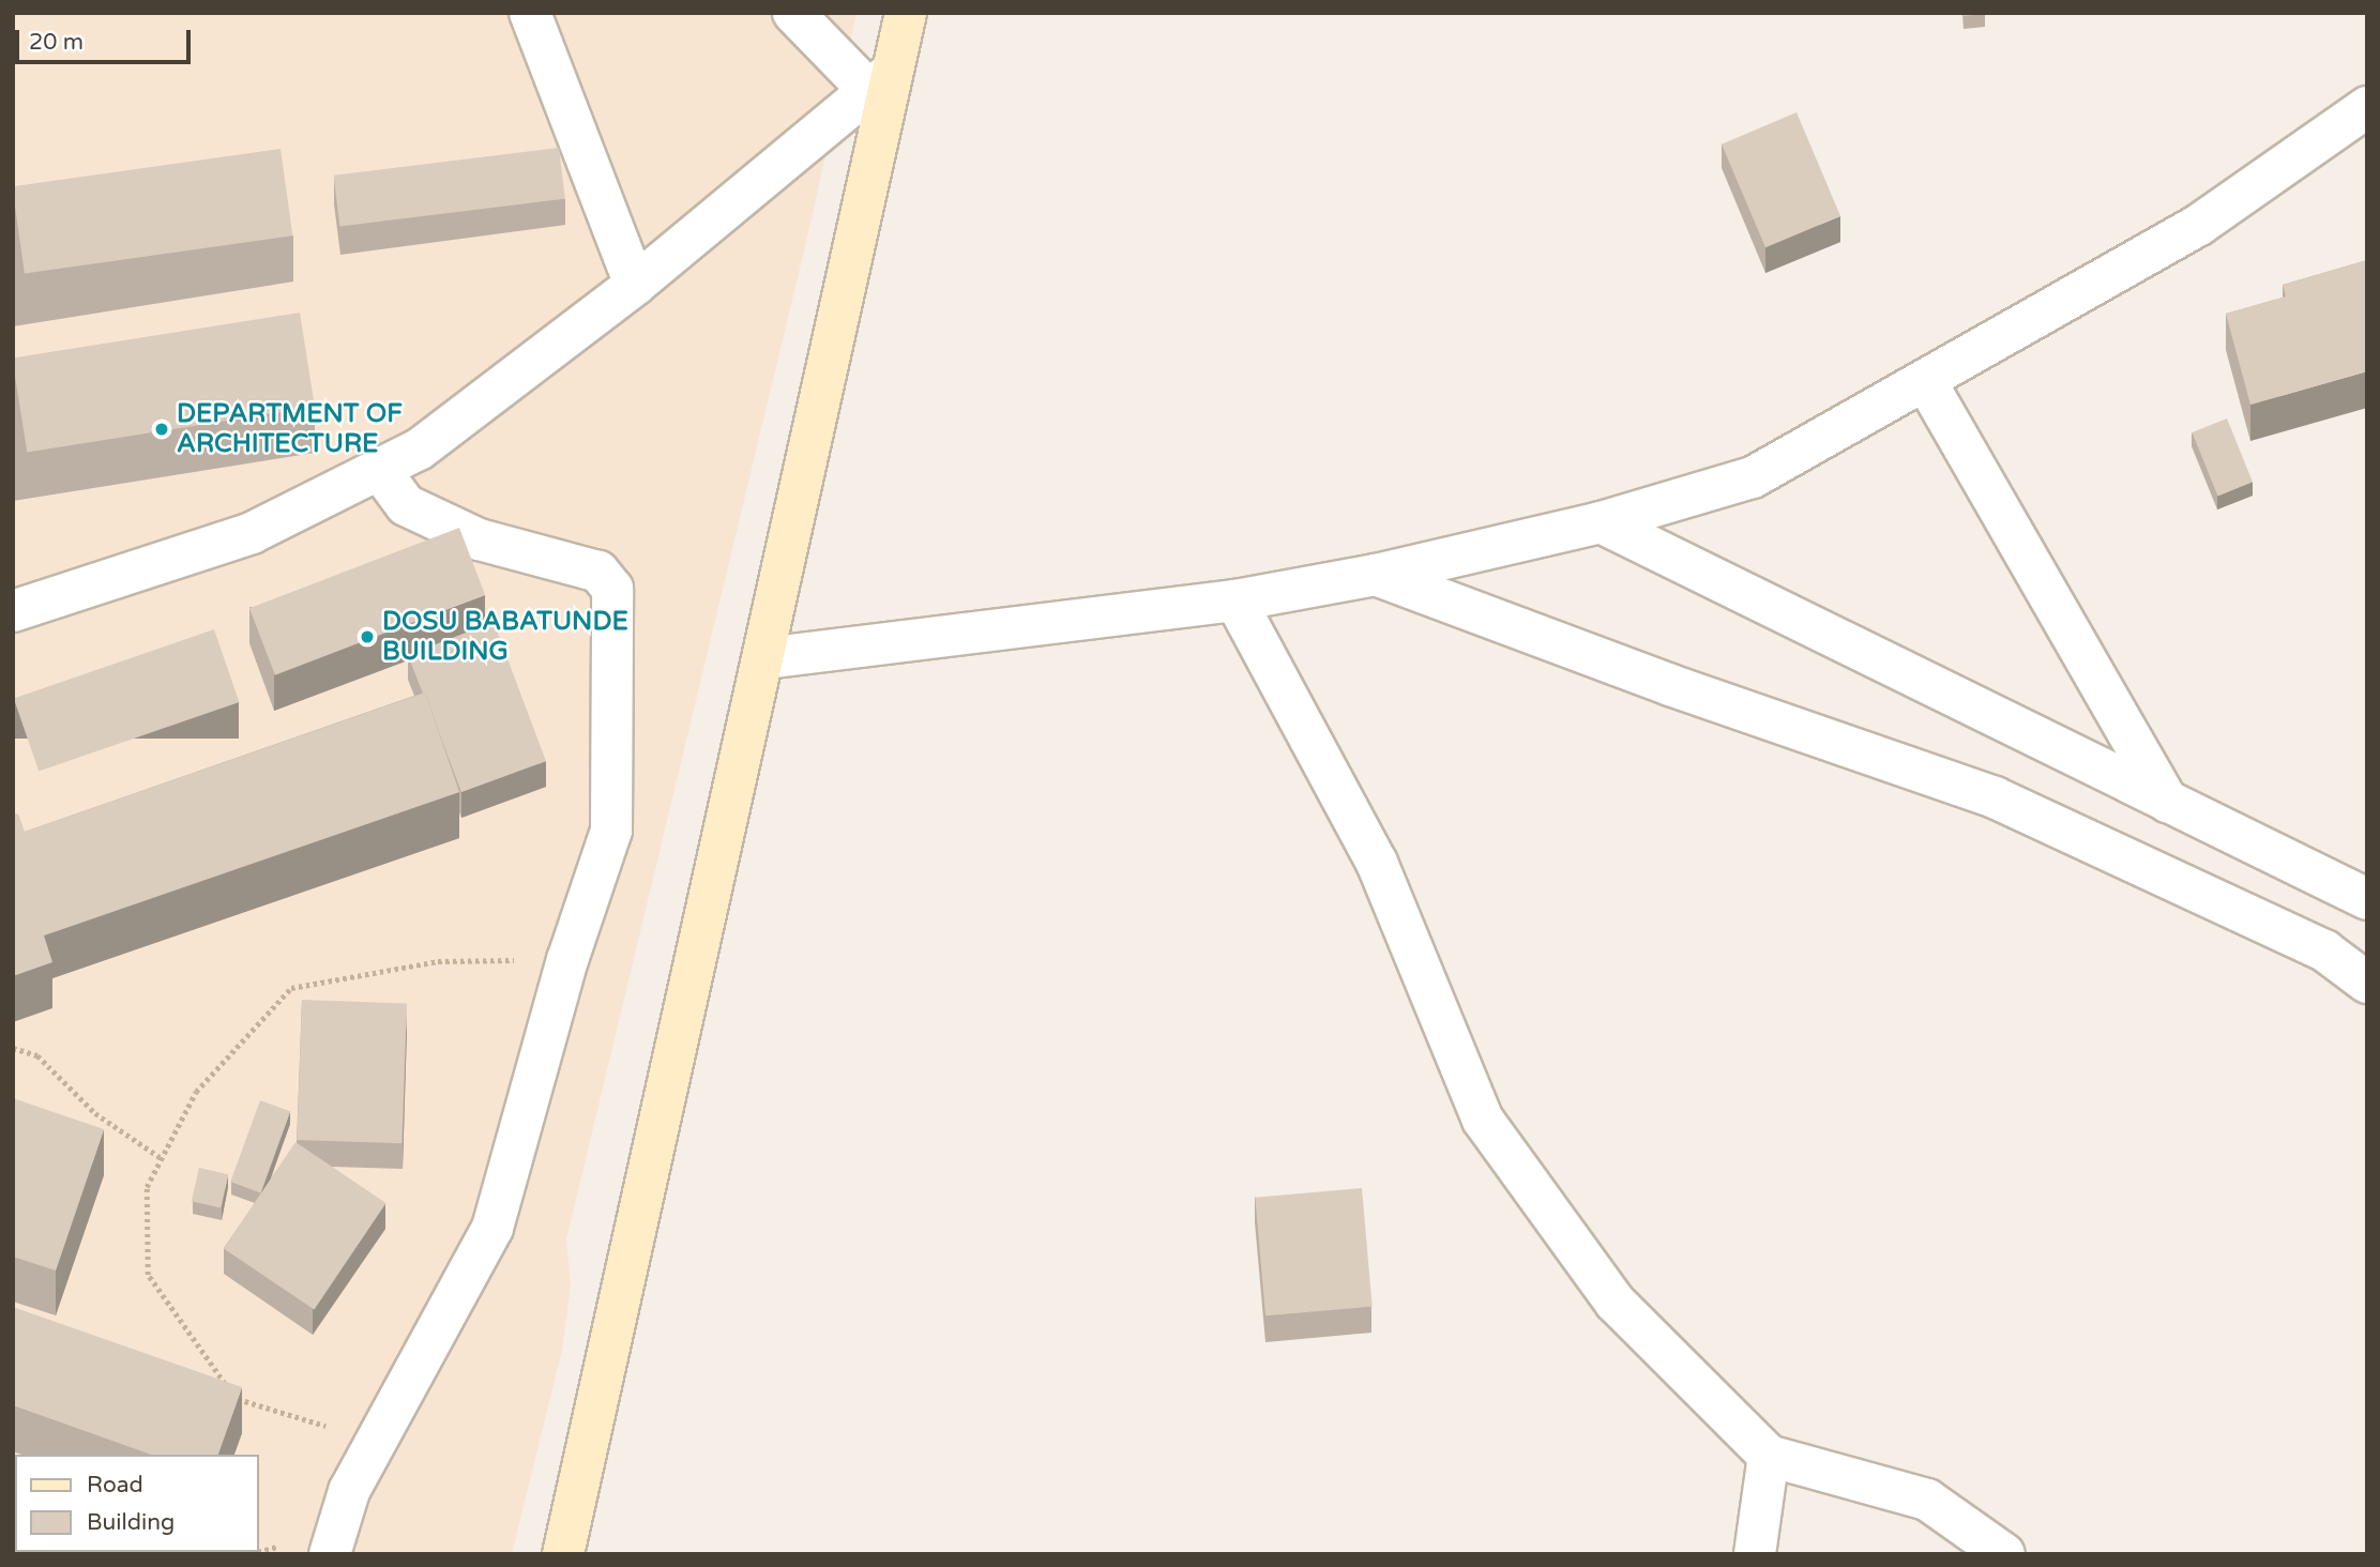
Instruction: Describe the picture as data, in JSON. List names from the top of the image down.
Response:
{
  "places": ["DEPARTMENT OF ARCHITECTURE", "DOSU BABATUNDE BUILDING"],
  "legend": ["Road", "Building"],
  "scale_bar": "20 m"
}
